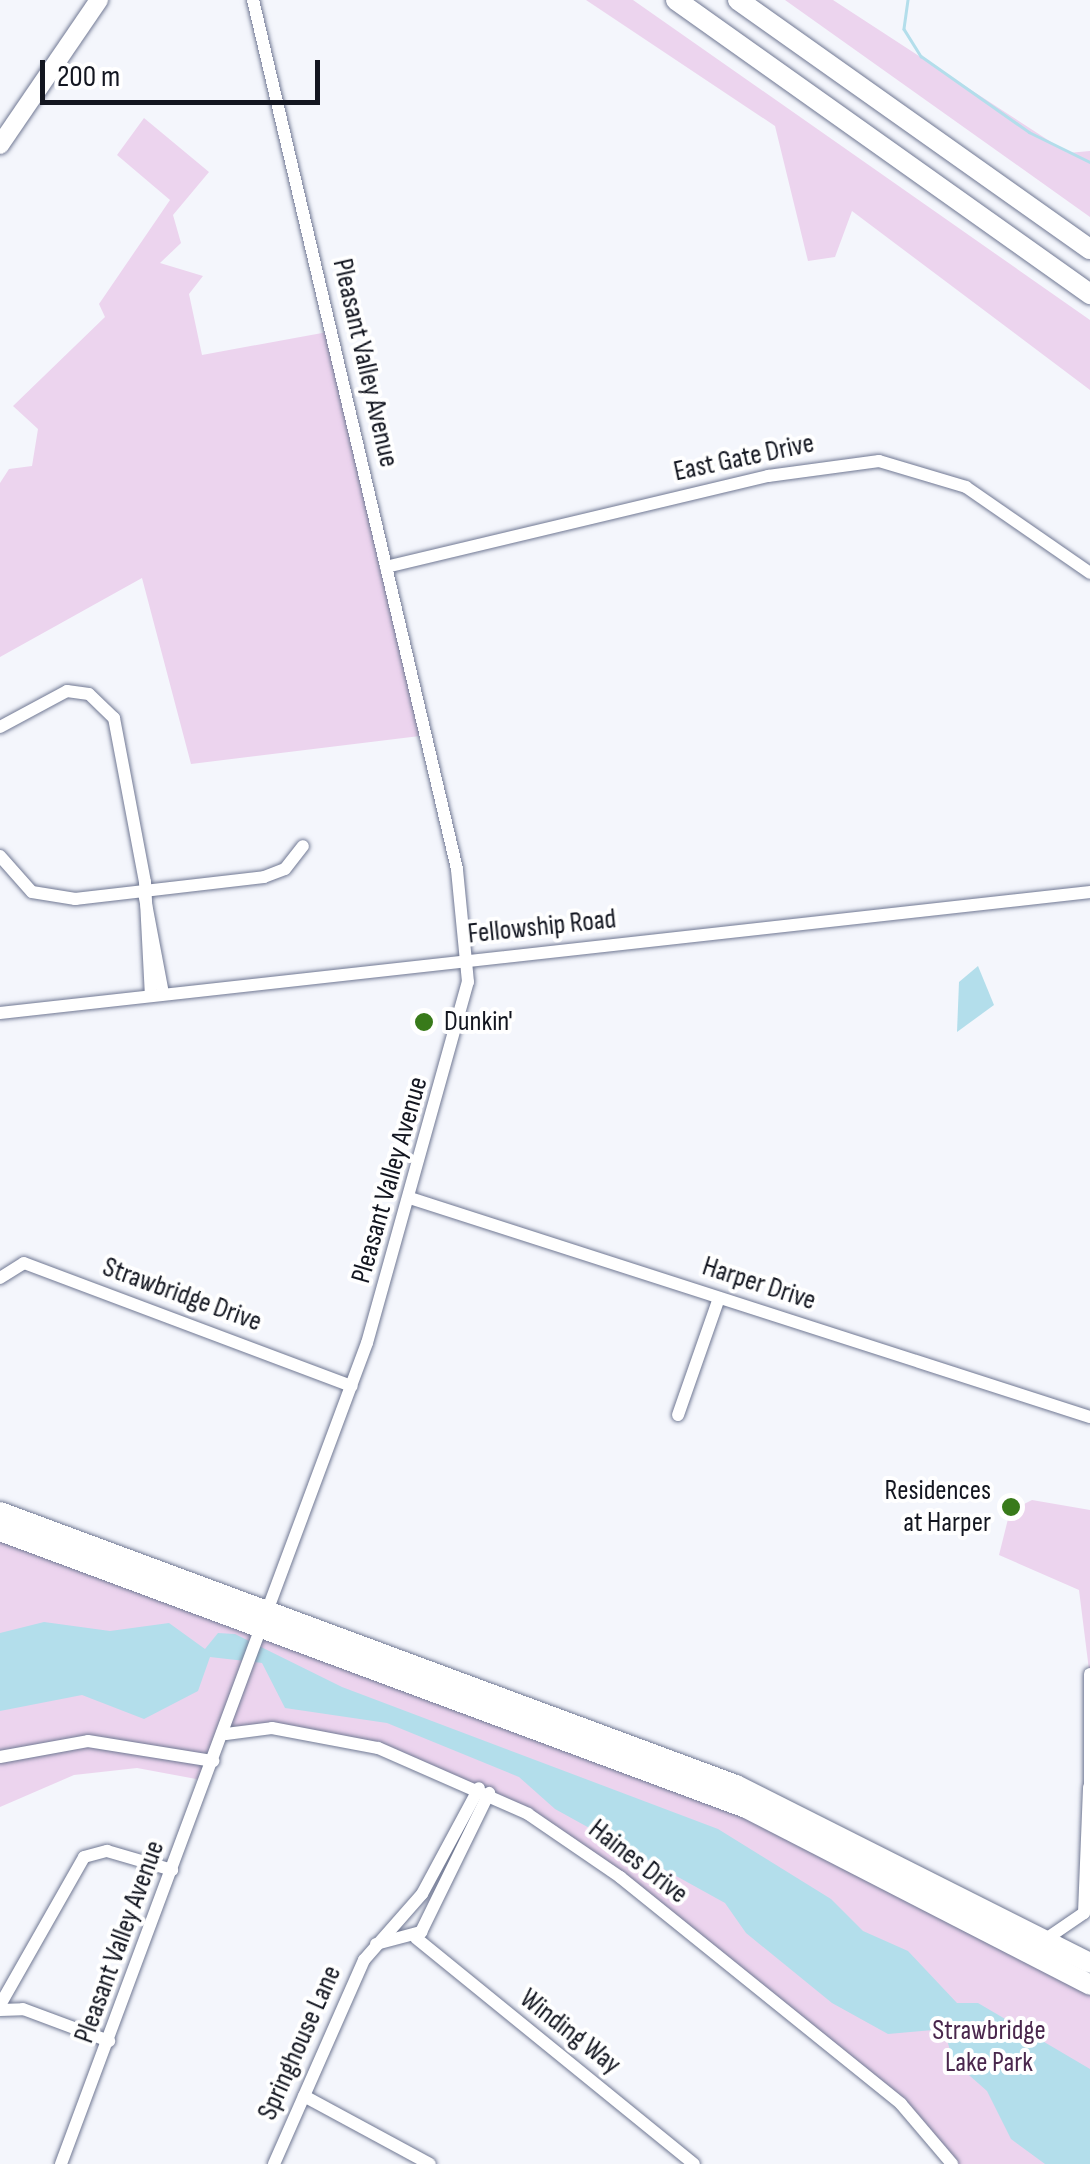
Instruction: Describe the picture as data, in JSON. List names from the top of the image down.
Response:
{
  "streets": {
    "street": [
      "Pleasant Valley Avenue",
      "East Gate Drive",
      "Fellowship Road",
      "Harper Drive",
      "Strawbridge Drive",
      "Haines Drive",
      "Winding Way",
      "Springhouse Lane"
    ]
  },
  "crossings": [
    ["Pleasant Valley Avenue", "East Gate Drive"],
    ["Pleasant Valley Avenue", "Fellowship Road"],
    ["Pleasant Valley Avenue", "Harper Drive"],
    ["Pleasant Valley Avenue", "Strawbridge Drive"],
    ["Pleasant Valley Avenue", "Haines Drive"],
    ["Haines Drive", "Springhouse Lane"],
    ["Winding Way", "Springhouse Lane"]
  ],
  "parks": ["Strawbridge Lake Park"],
  "places": ["Dunkin'", "Residences at Harper"],
  "scale_bar": "200 m"
}
